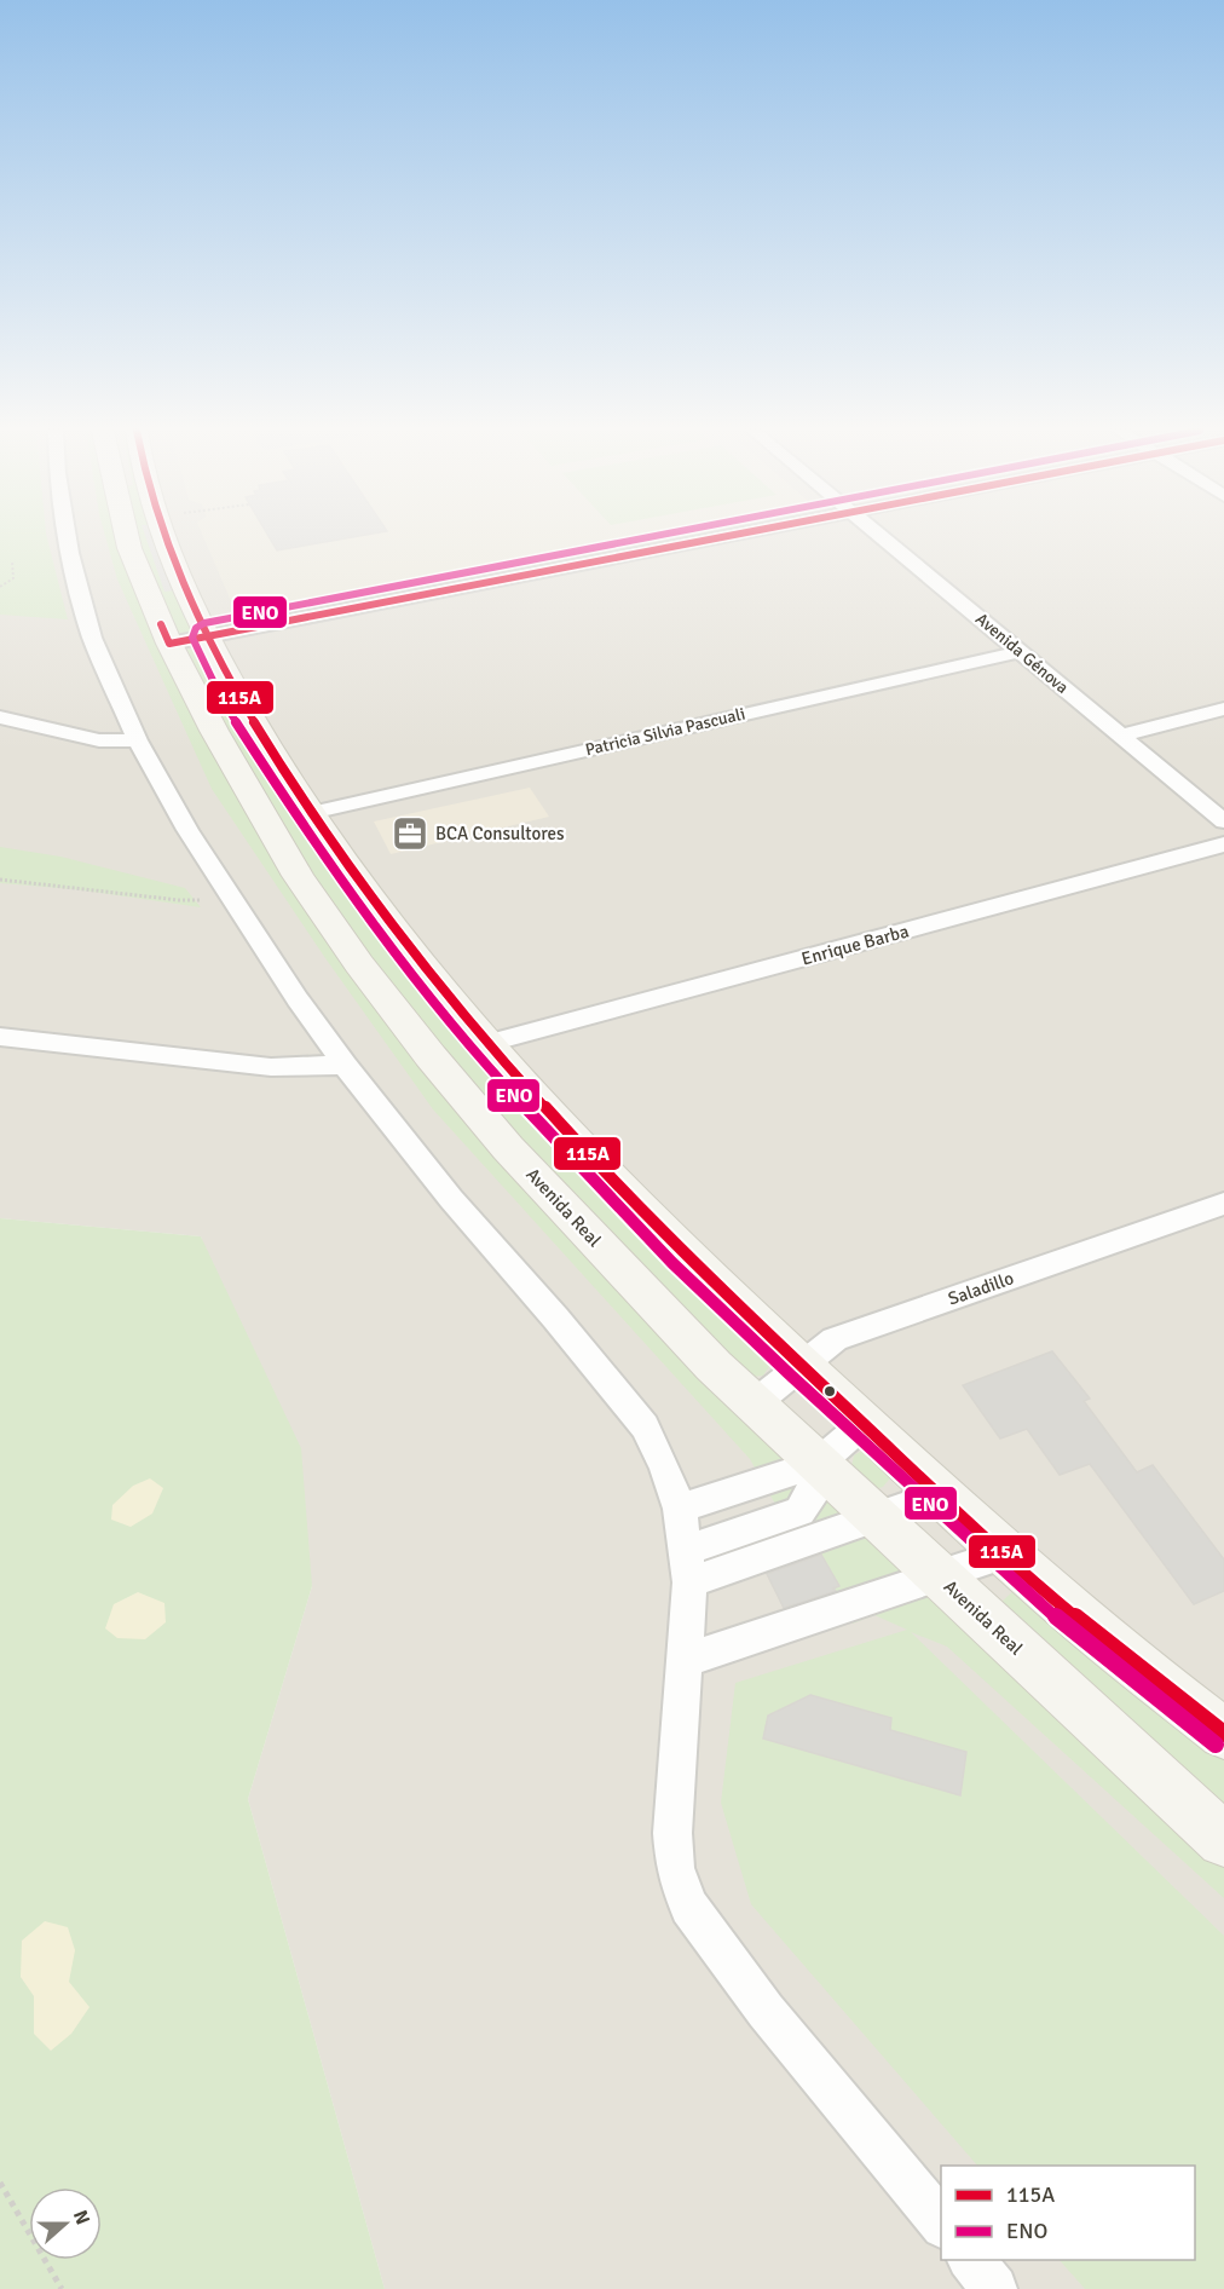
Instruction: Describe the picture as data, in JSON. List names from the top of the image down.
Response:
{
  "streets": {
    "main road": ["Avenida Real"],
    "street": [
      "Avenida Génova",
      "Patricia Silvia Pascuali",
      "Enrique Barba",
      "Saladillo"
    ]
  },
  "crossings": [
    ["Avenida Génova", "Patricia Silvia Pascuali"],
    ["Patricia Silvia Pascuali", "Avenida Real"],
    ["Enrique Barba", "Avenida Real"],
    ["Avenida Real", "Saladillo"]
  ],
  "places": {
    "office": ["BCA Consultores"]
  },
  "lines": ["transit line 115A", "transit line ENO"],
  "legend": ["115A", "ENO"],
  "north": "right"
}
